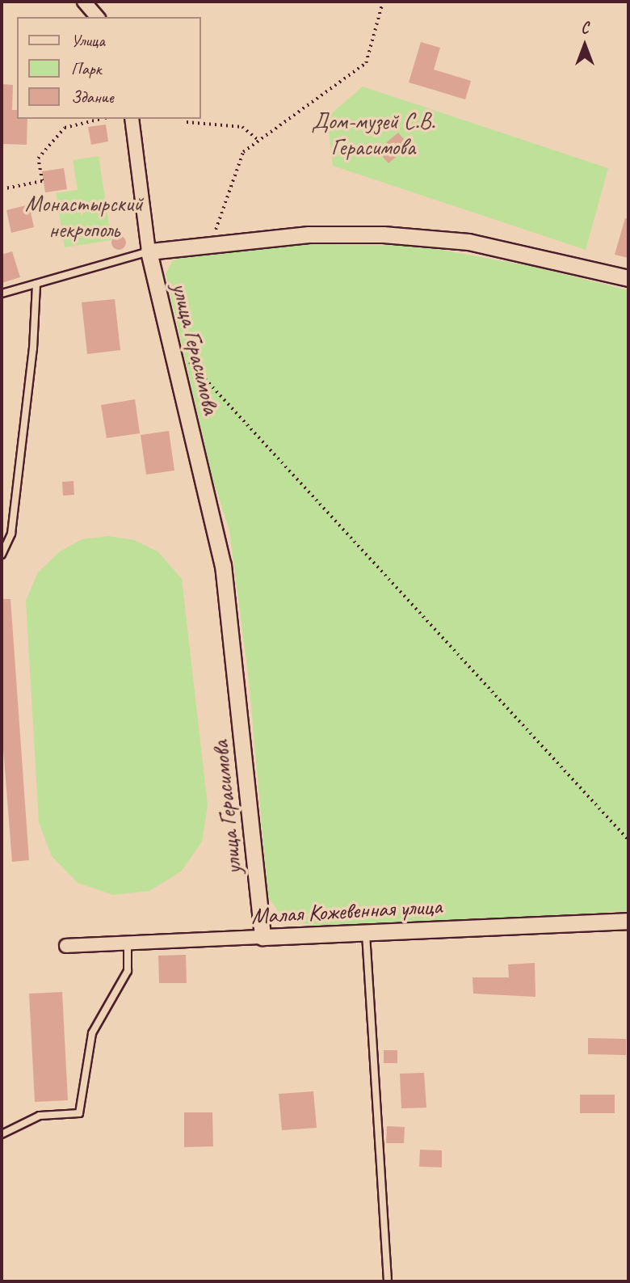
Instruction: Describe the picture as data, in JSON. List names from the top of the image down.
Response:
{
  "streets": {
    "street": ["улица Герасимова", "Малая Кожевенная улица"]
  },
  "crossings": [
    ["улица Герасимова", "Малая Кожевенная улица"]
  ],
  "parks": ["Дом-музей С.В. Герасимова", "Монастырский некрополь"],
  "legend": ["Улица", "Парк", "Здание"],
  "north": "top"
}
